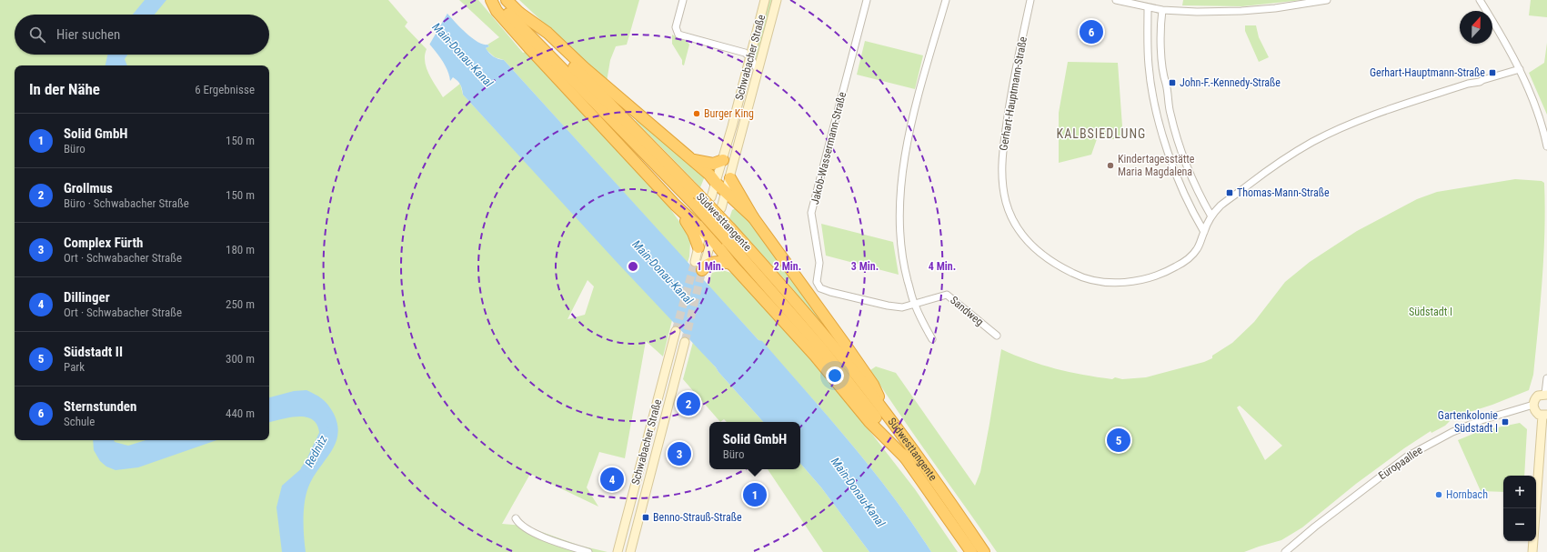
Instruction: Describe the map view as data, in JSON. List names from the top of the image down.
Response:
{
  "streets": {
    "highway": ["Südwesttangente"],
    "main road": ["Schwabacher Straße"],
    "street": [
      "Gerhart-Hauptmann-Straße",
      "Jakob-Wassermann-Straße",
      "Sandweg",
      "Europaallee"
    ]
  },
  "crossings": [
    ["Jakob-Wassermann-Straße", "Sandweg"]
  ],
  "districts": ["KALBSIEDLUNG"],
  "water": ["Main-Donau-Kanal", "Rednitz"],
  "parks": ["Südstadt I"],
  "places": {
    "transit": [
      "Gerhart-Hauptmann-Straße",
      "John-F.-Kennedy-Straße",
      "Thomas-Mann-Straße",
      "Gartenkolonie Südstadt I",
      "Benno-Strauß-Straße"
    ],
    "other": ["Burger King", "Kindertagesstätte Maria Magdalena", "Hornbach"]
  },
  "north": "top",
  "page": {
    "search": "Hier suchen",
    "pins": [
      "6",
      "2",
      "5",
      "3",
      "4",
      "1"
    ],
    "heading": ["In der Nähe", "6 Ergebnisse"],
    "list": [
      {
        "mark": "1",
        "name": "Solid GmbH",
        "note": "Büro",
        "value": "150 m"
      },
      {
        "mark": "2",
        "name": "Grollmus",
        "note": "Büro · Schwabacher Straße",
        "value": "150 m"
      },
      {
        "mark": "3",
        "name": "Complex Fürth",
        "note": "Ort · Schwabacher Straße",
        "value": "180 m"
      },
      {
        "mark": "4",
        "name": "Dillinger",
        "note": "Ort · Schwabacher Straße",
        "value": "250 m"
      },
      {
        "mark": "5",
        "name": "Südstadt II",
        "note": "Park",
        "value": "300 m"
      },
      {
        "mark": "6",
        "name": "Sternstunden",
        "note": "Schule",
        "value": "440 m"
      }
    ],
    "popup": ["Solid GmbH", "Büro"],
    "map_buttons": ["+", "−"]
  },
  "rings": [
    "1 Min.",
    "2 Min.",
    "3 Min.",
    "4 Min."
  ]
}
